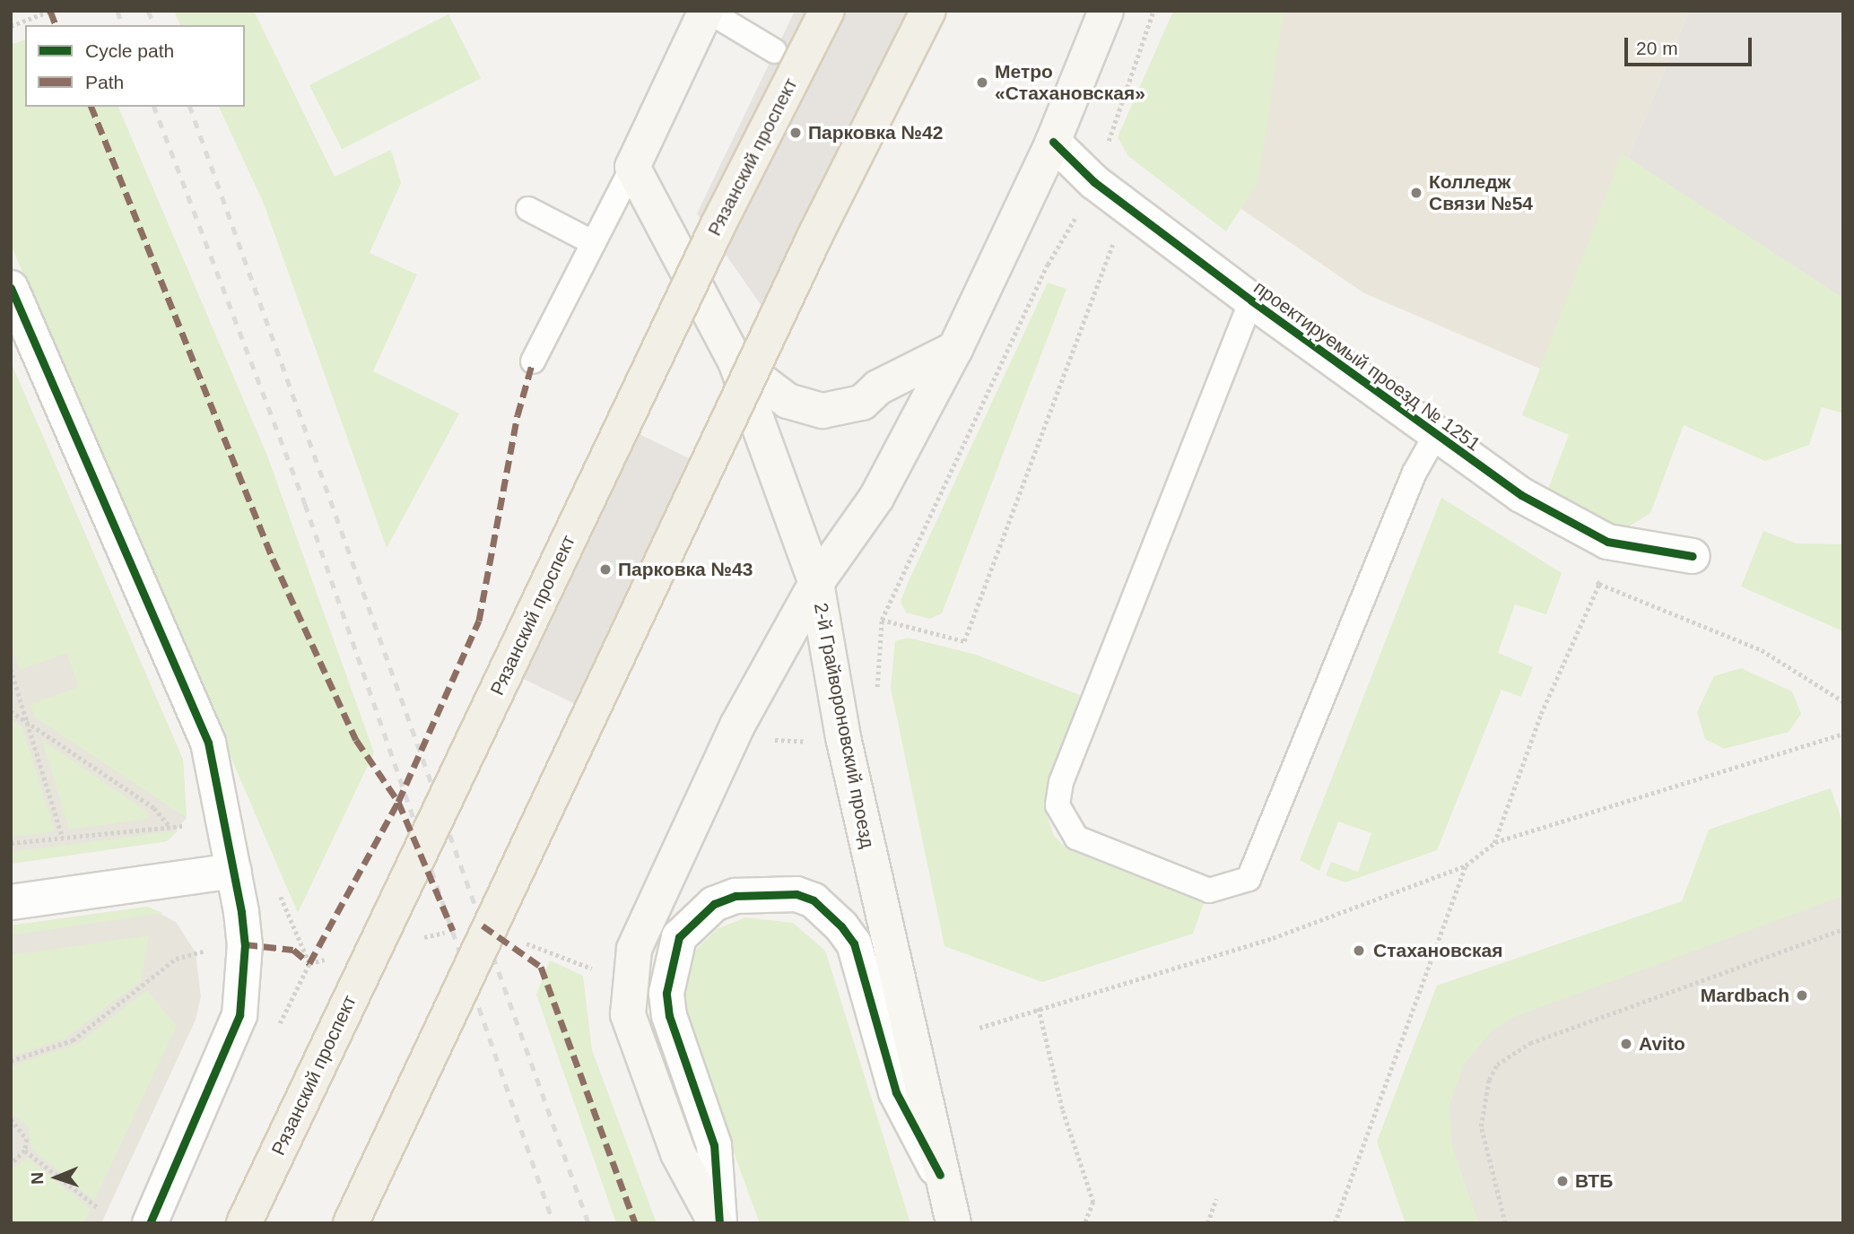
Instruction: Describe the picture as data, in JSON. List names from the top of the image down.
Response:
{
  "streets": {
    "main road": ["Рязанский проспект", "2-й Грайвороновский проезд"],
    "street": ["проектируемый проезд № 1251"]
  },
  "places": [
    "Метро «Стахановская»",
    "Парковка №42",
    "Колледж Связи №54",
    "Парковка №43",
    "Стахановская",
    "Mardbach",
    "Avito",
    "ВТБ"
  ],
  "legend": ["Cycle path", "Path"],
  "scale_bar": "20 m",
  "north": "left"
}
